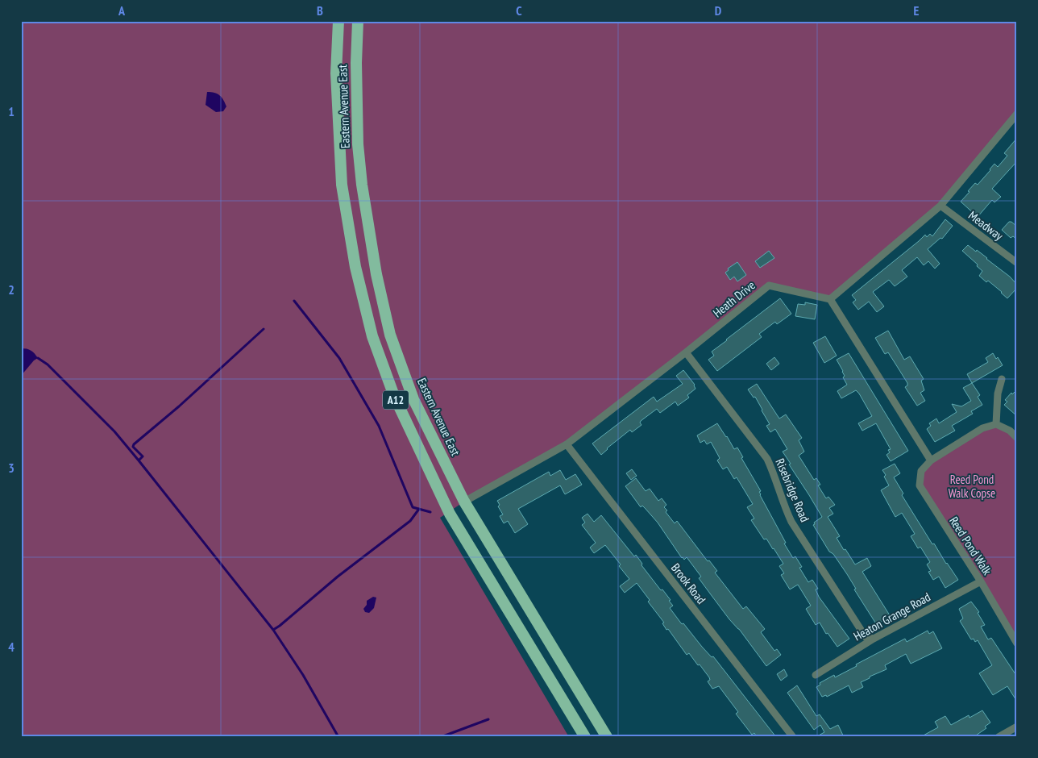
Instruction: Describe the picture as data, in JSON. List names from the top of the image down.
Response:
{
  "streets": {
    "highway": ["Eastern Avenue East", "A12"],
    "street": [
      "Meadway",
      "Heath Drive",
      "Risebridge Road",
      "Reed Pond Walk",
      "Brook Road",
      "Heaton Grange Road"
    ]
  },
  "crossings": [
    ["Eastern Avenue East", "Heath Drive"],
    ["Heath Drive", "Risebridge Road"],
    ["Heath Drive", "Brook Road"],
    ["Risebridge Road", "Heaton Grange Road"],
    ["Reed Pond Walk", "Heaton Grange Road"]
  ],
  "parks": ["Reed Pond Walk Copse"],
  "grid": {
    "columns": [
      "A",
      "B",
      "C",
      "D",
      "E"
    ],
    "rows": [
      "1",
      "2",
      "3",
      "4"
    ]
  }
}
